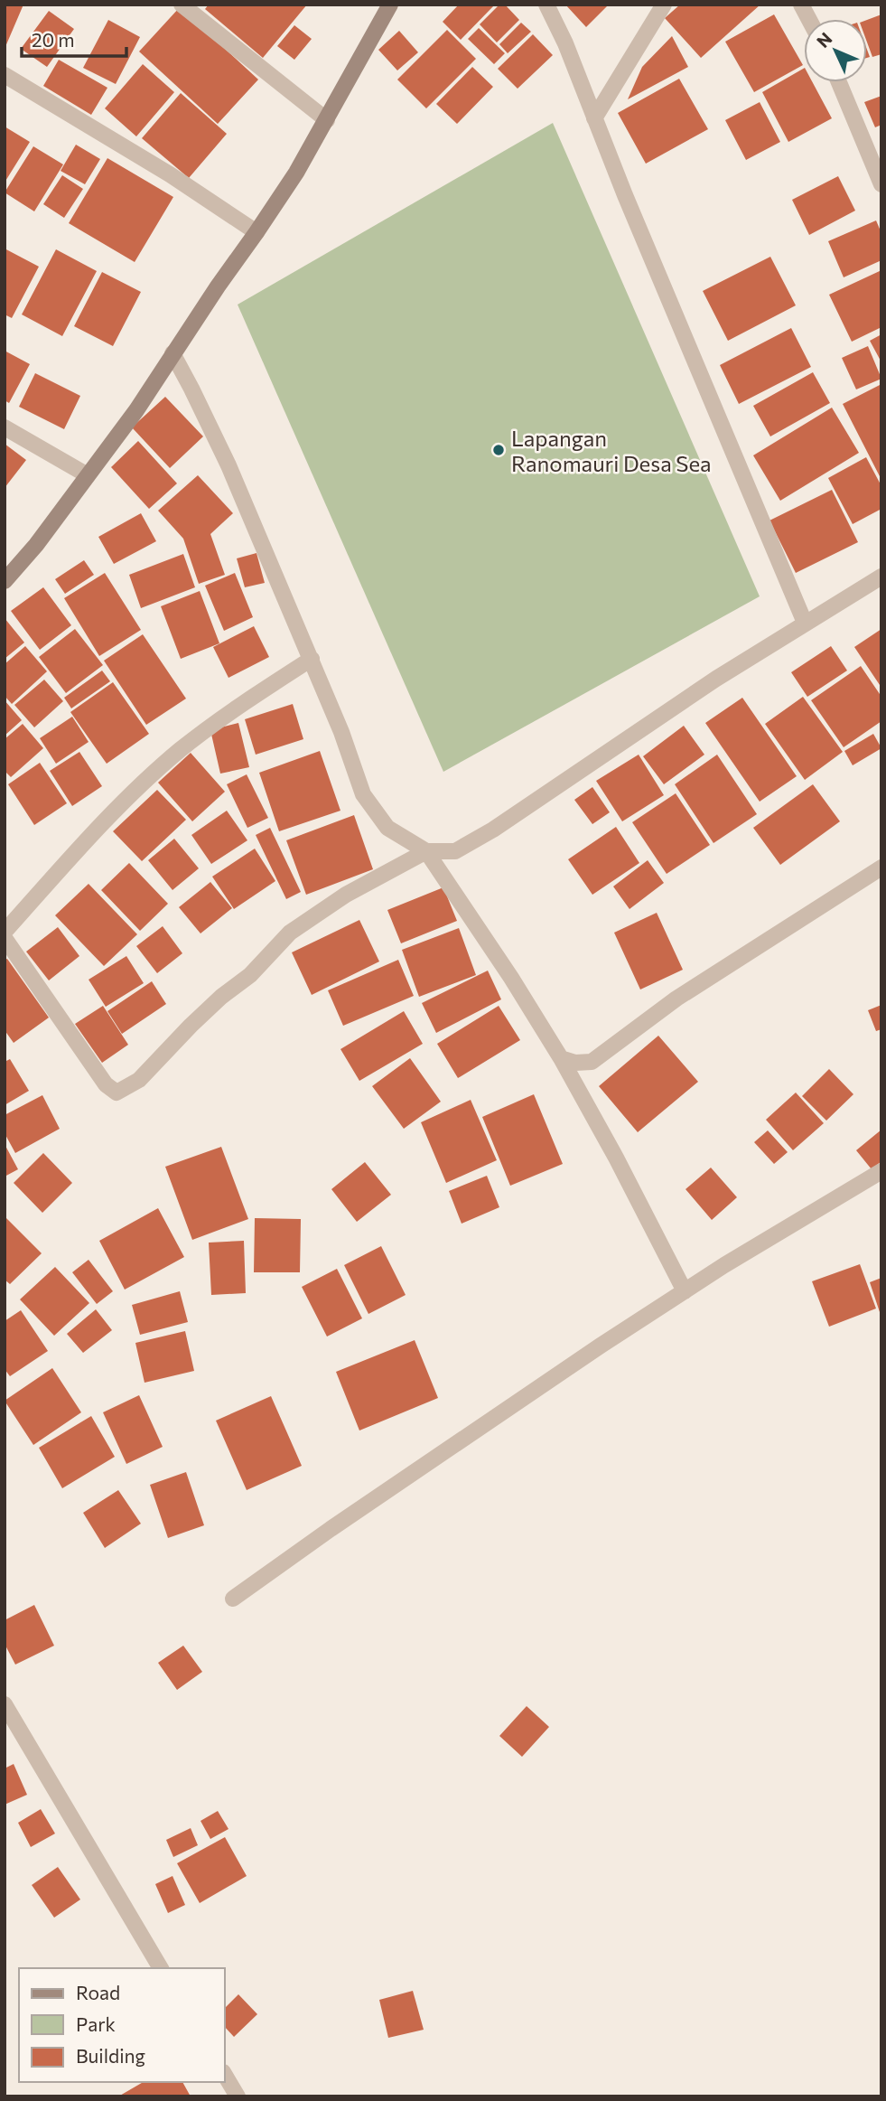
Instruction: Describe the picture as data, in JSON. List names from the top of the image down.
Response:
{
  "places": ["Lapangan Ranomauri Desa Sea"],
  "legend": ["Road", "Park", "Building"],
  "scale_bar": "20 m",
  "north": "top left"
}
